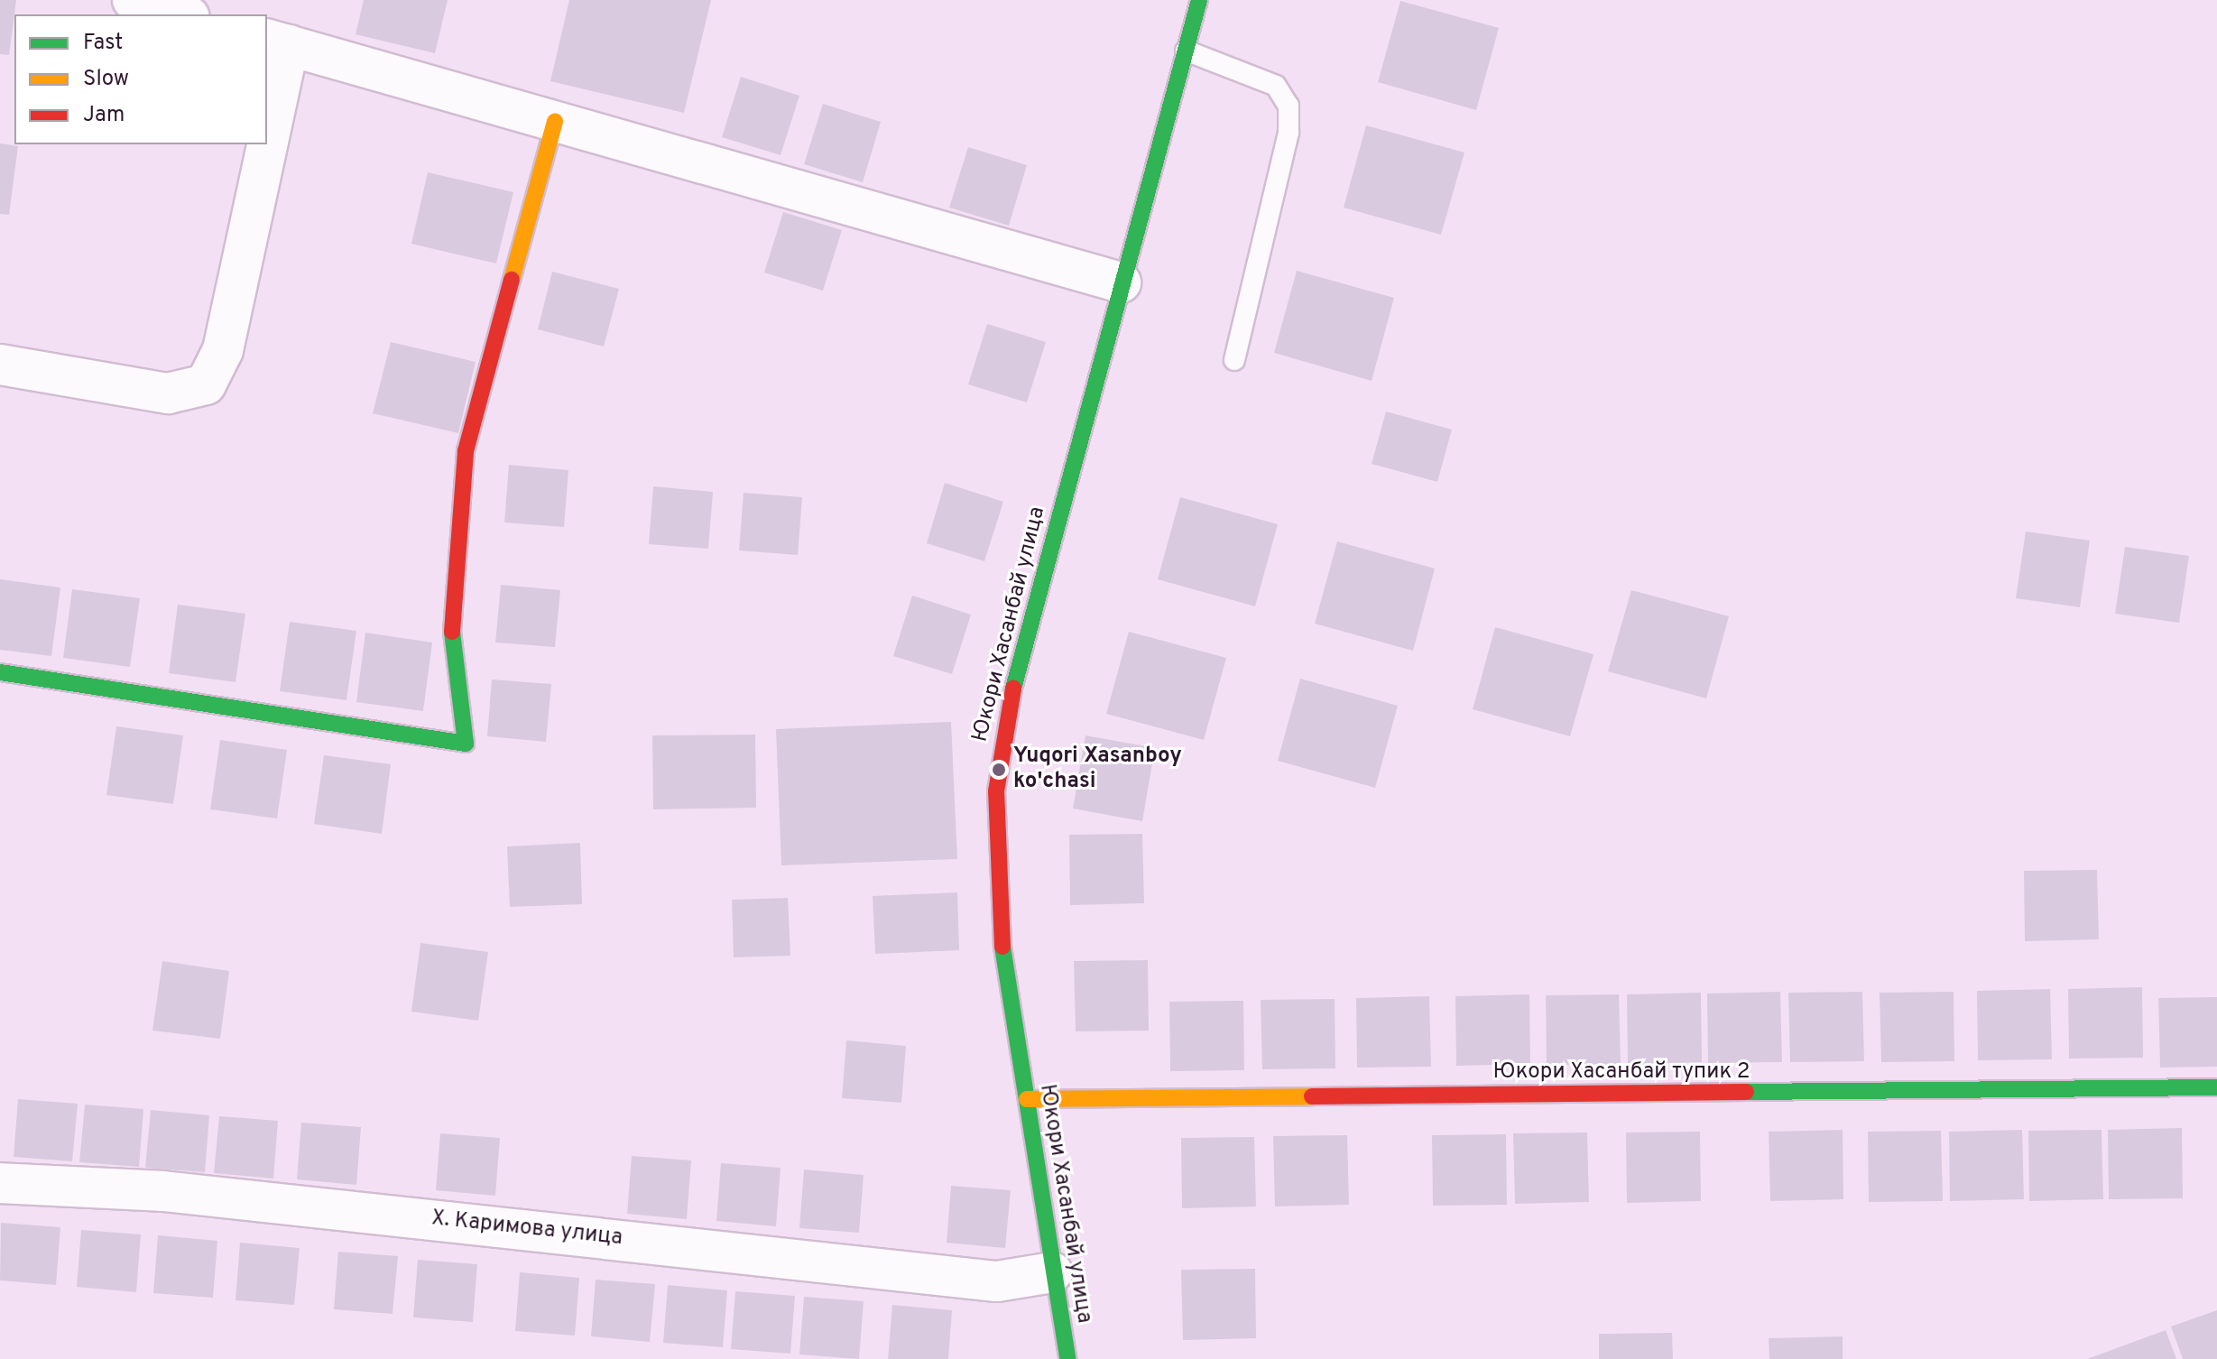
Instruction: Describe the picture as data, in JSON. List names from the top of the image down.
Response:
{
  "streets": {
    "street": ["Юкори Хасанбай улица", "Юкори Хасанбай тупик 2", "Х. Каримова улица"]
  },
  "crossings": [
    ["Юкори Хасанбай улица", "Юкори Хасанбай тупик 2"],
    ["Юкори Хасанбай улица", "Х. Каримова улица"]
  ],
  "places": ["Yuqori Xasanboy ko'chasi"],
  "legend": ["Fast", "Slow", "Jam"]
}
